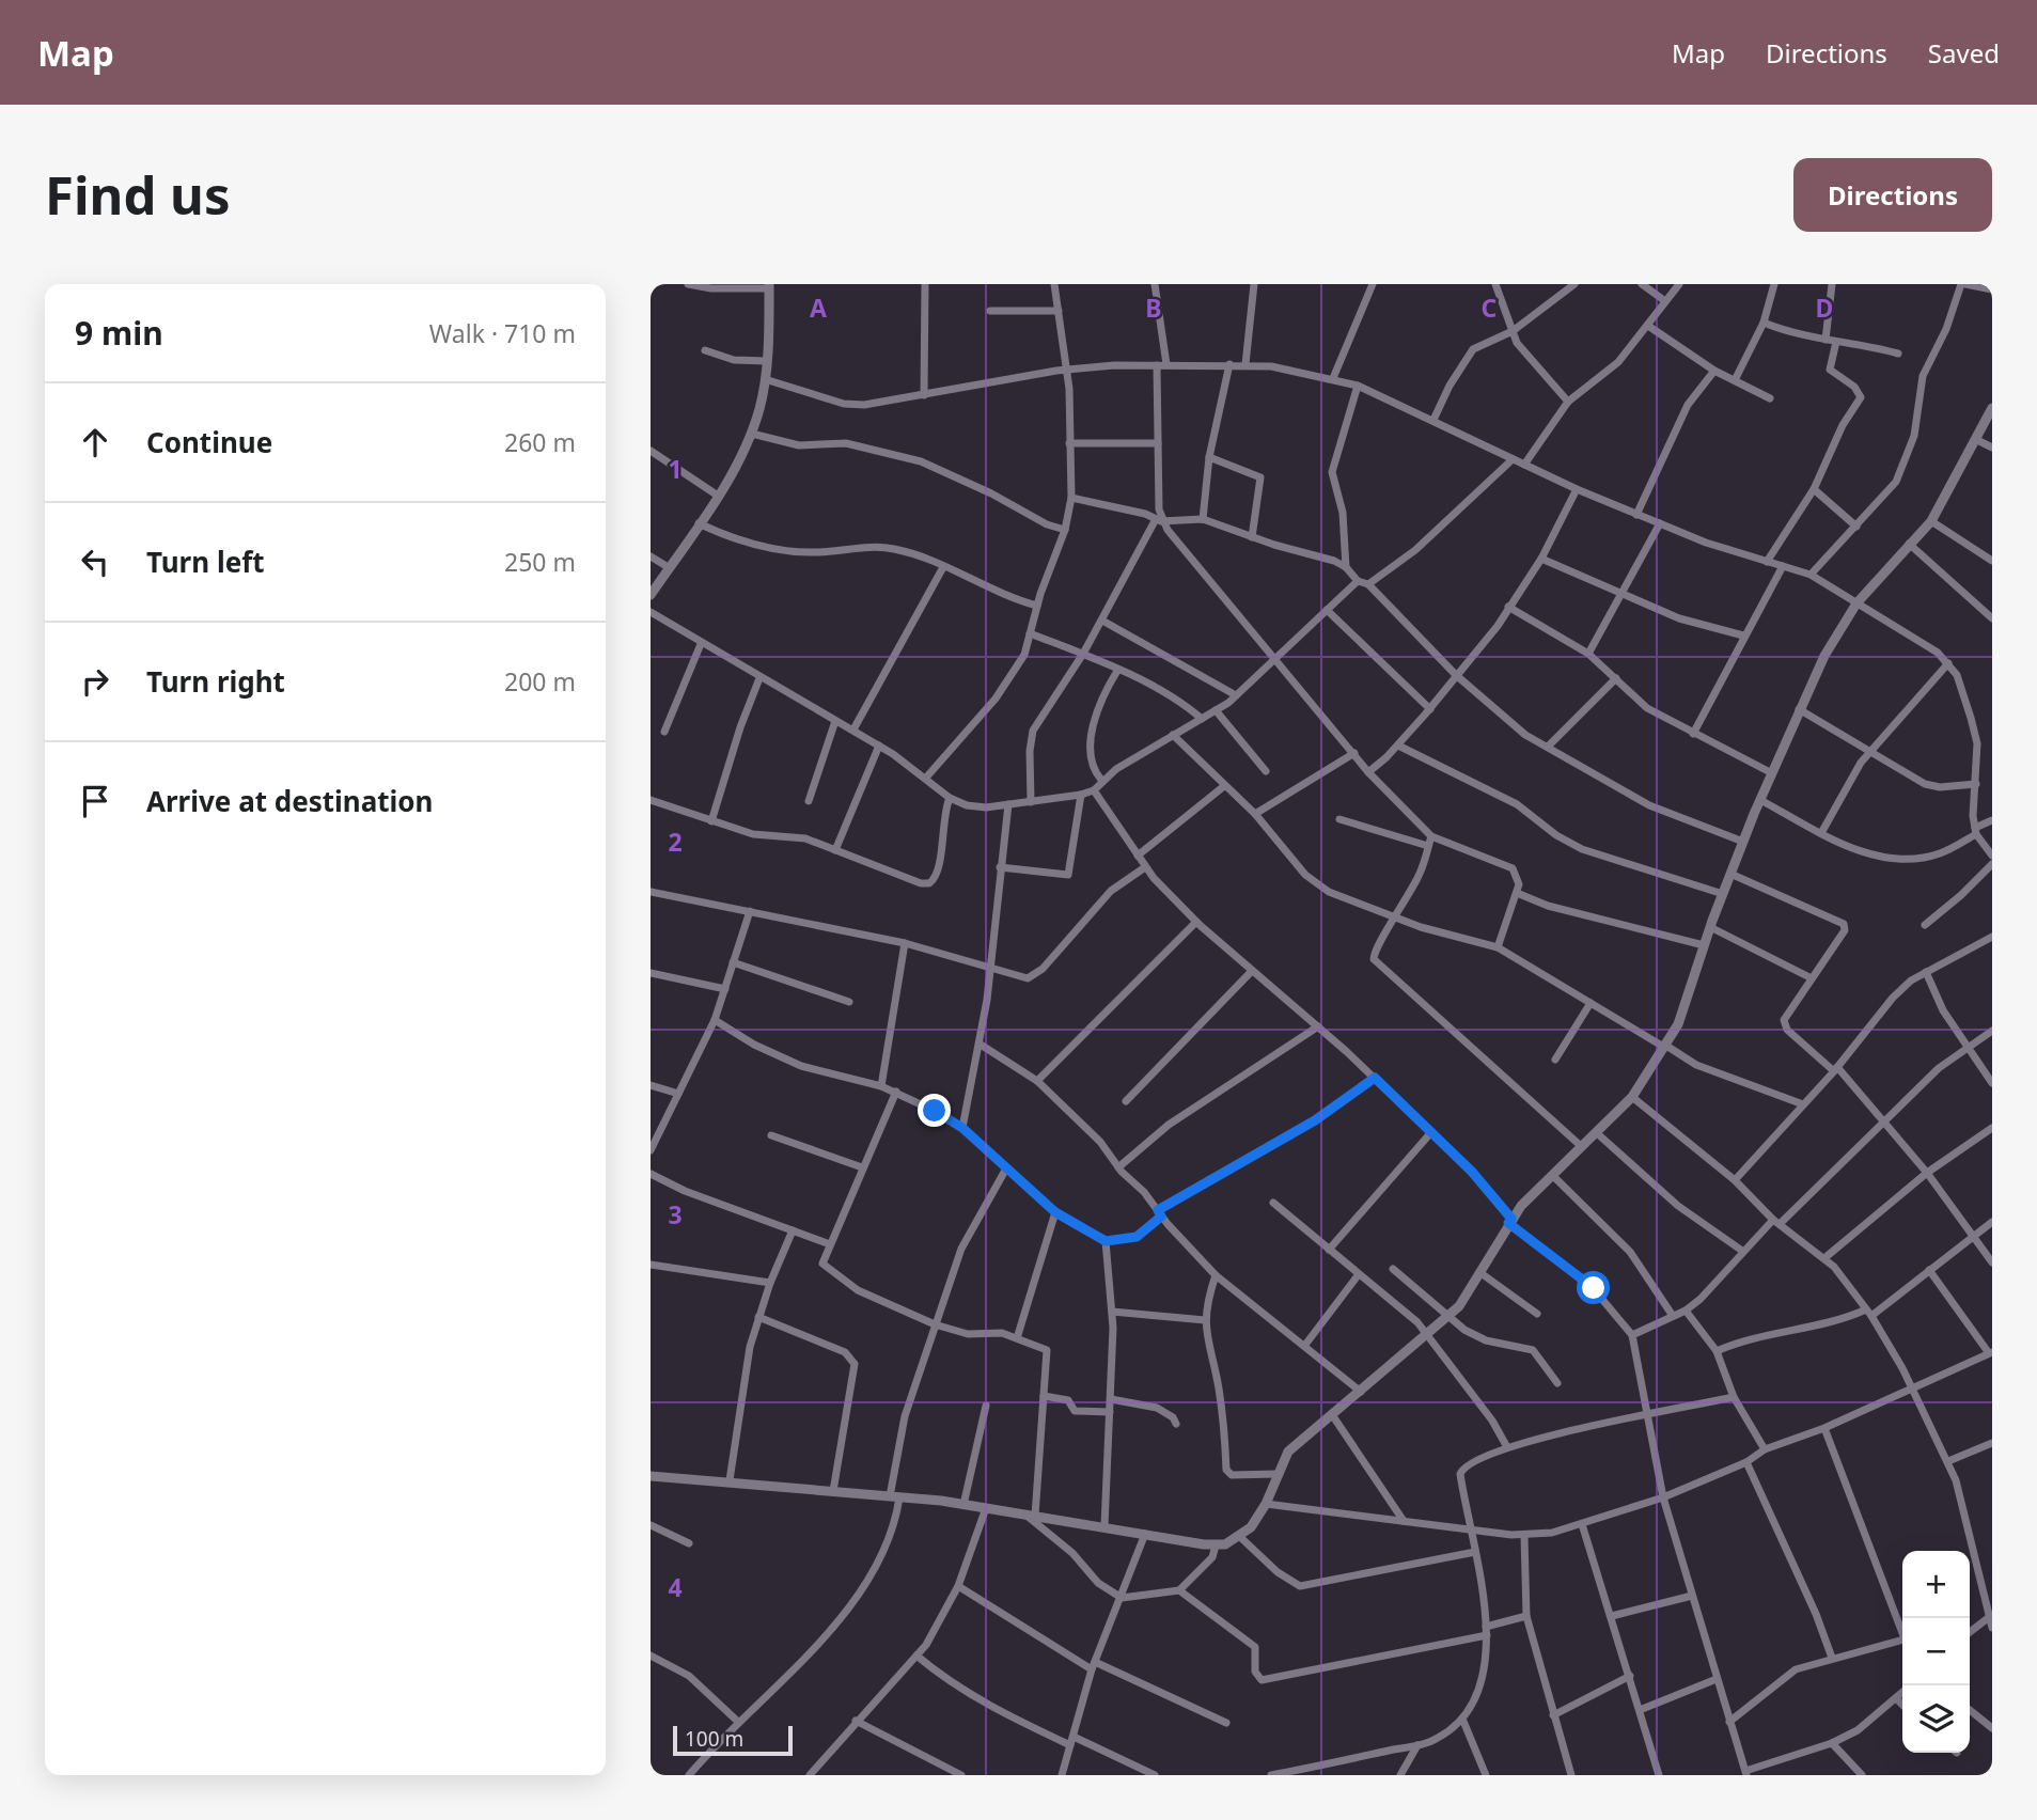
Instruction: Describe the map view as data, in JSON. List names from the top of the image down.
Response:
{
  "scale_bar": "100 m",
  "page": {
    "header": "Map",
    "nav": ["Map", "Directions", "Saved"],
    "buttons": "Directions",
    "title": "Find us",
    "heading": ["9 min", "Walk · 710 m"],
    "list": [
      ["Continue", "260 m"],
      ["Turn left", "250 m"],
      ["Turn right", "200 m"],
      "Arrive at destination"
    ],
    "map_buttons": ["+", "−"],
    "scale": "100 m"
  },
  "grid": {
    "columns": [
      "A",
      "B",
      "C",
      "D"
    ],
    "rows": [
      "1",
      "2",
      "3",
      "4"
    ]
  }
}
